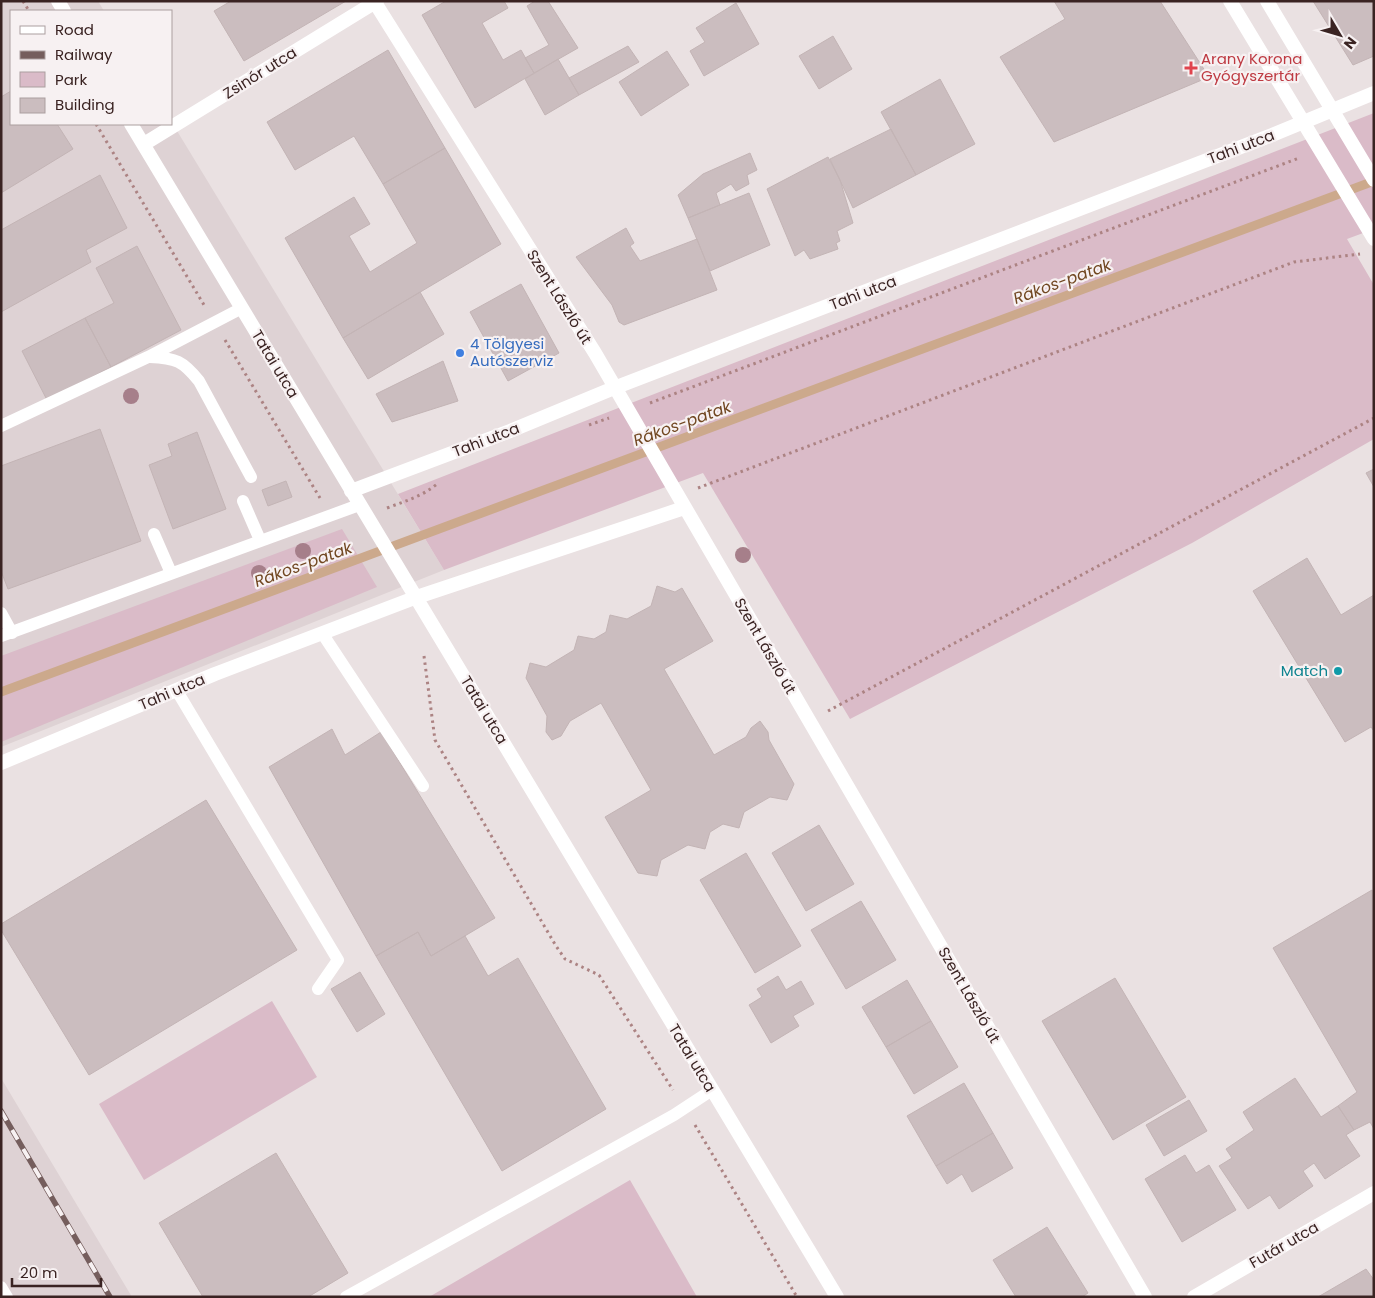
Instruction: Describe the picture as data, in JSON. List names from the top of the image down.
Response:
{
  "streets": {
    "street": [
      "Zsinór utca",
      "Tahi utca",
      "Szent László út",
      "Tatai utca",
      "Futár utca"
    ]
  },
  "crossings": [
    ["Zsinór utca", "Szent László út"],
    ["Zsinór utca", "Tatai utca"],
    ["Tahi utca", "Szent László út"],
    ["Tahi utca", "Tatai utca"]
  ],
  "water": ["Rákos-patak"],
  "places": {
    "health": ["Arany Korona Gyógyszertár"],
    "other": ["4 Tölgyesi Autószerviz", "Match"]
  },
  "legend": [
    "Road",
    "Railway",
    "Park",
    "Building"
  ],
  "scale_bar": "20 m",
  "north": "bottom right"
}
